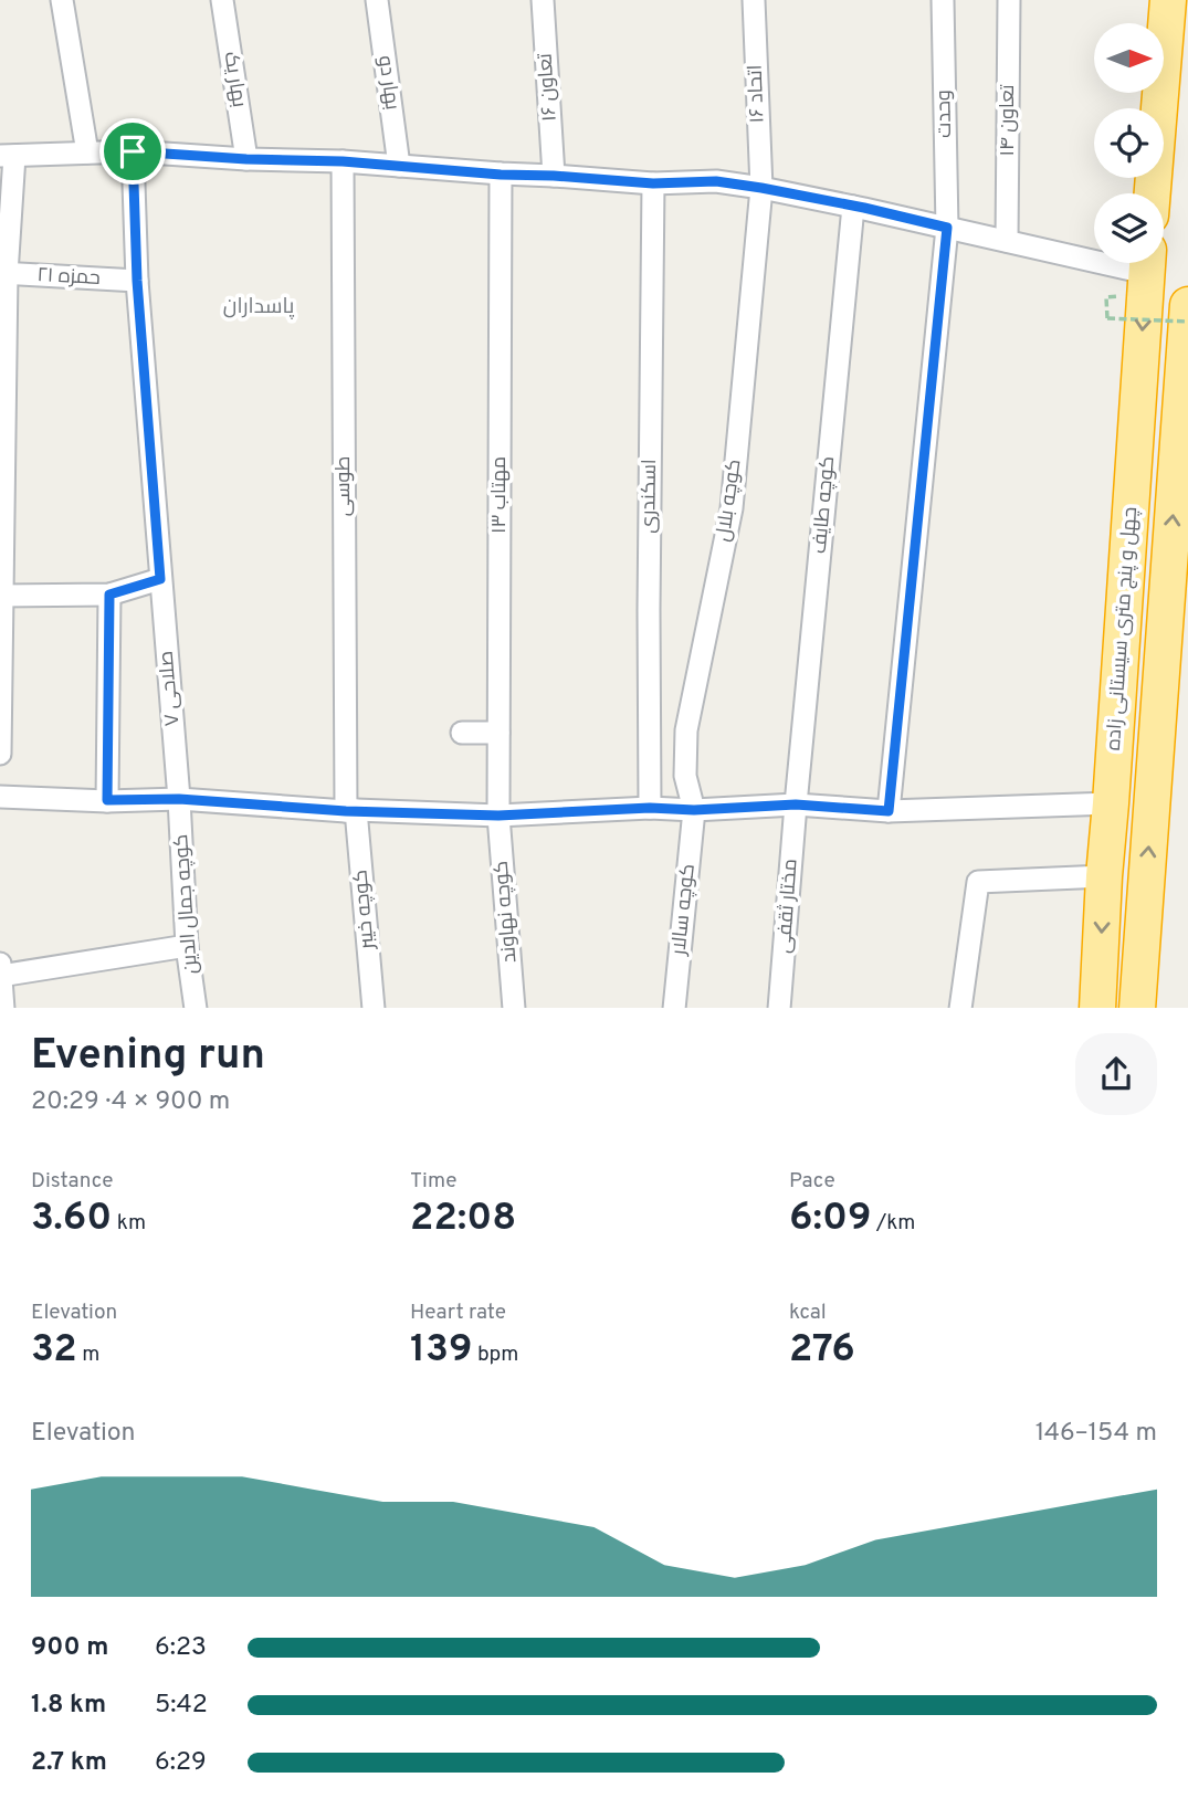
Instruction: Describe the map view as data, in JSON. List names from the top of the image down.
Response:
{
  "streets": {
    "highway": ["چهل و پنج متری سیستانی زاده"],
    "street": [
      "بهار یک",
      "بهار دو",
      "تعاون ۱۶",
      "اتحاد ۱۶",
      "وحدت",
      "تعاون ۱۴",
      "حمزه ۲۱",
      "طوسی",
      "مهتاب ۱۳",
      "اسکندری",
      "کوچه بلال",
      "کوچه طایف",
      "صلاحی ۷",
      "کوچه جمال الدین",
      "مختار ثقفی",
      "کوچه خیبر",
      "کوچه سالار",
      "کوچه نهاوند"
    ]
  },
  "crossings": [
    ["اتحاد ۱۶", "کوچه بلال"],
    ["حمزه ۲۱", "صلاحی ۷"],
    ["طوسی", "کوچه خیبر"],
    ["مهتاب ۱۳", "کوچه نهاوند"],
    ["کوچه بلال", "کوچه سالار"],
    ["کوچه طایف", "مختار ثقفی"],
    ["صلاحی ۷", "کوچه جمال الدین"]
  ],
  "districts": ["پاسداران"],
  "north": "right",
  "page": {
    "heading": ["Evening run", "20:29 · 4 × 900 m"],
    "stats": [
      ["Distance", "3.60 km"],
      ["Time", "22:08"],
      ["Pace", "6:09 /km"],
      ["Elevation", "32 m"],
      ["Heart rate", "139 bpm"],
      ["kcal", "276"]
    ],
    "chart": ["Elevation", "146–154 m"],
    "list": [
      {
        "name": "900 m",
        "note": "6:23"
      },
      {
        "name": "1.8 km",
        "note": "5:42"
      },
      {
        "name": "2.7 km",
        "note": "6:29"
      }
    ]
  }
}
